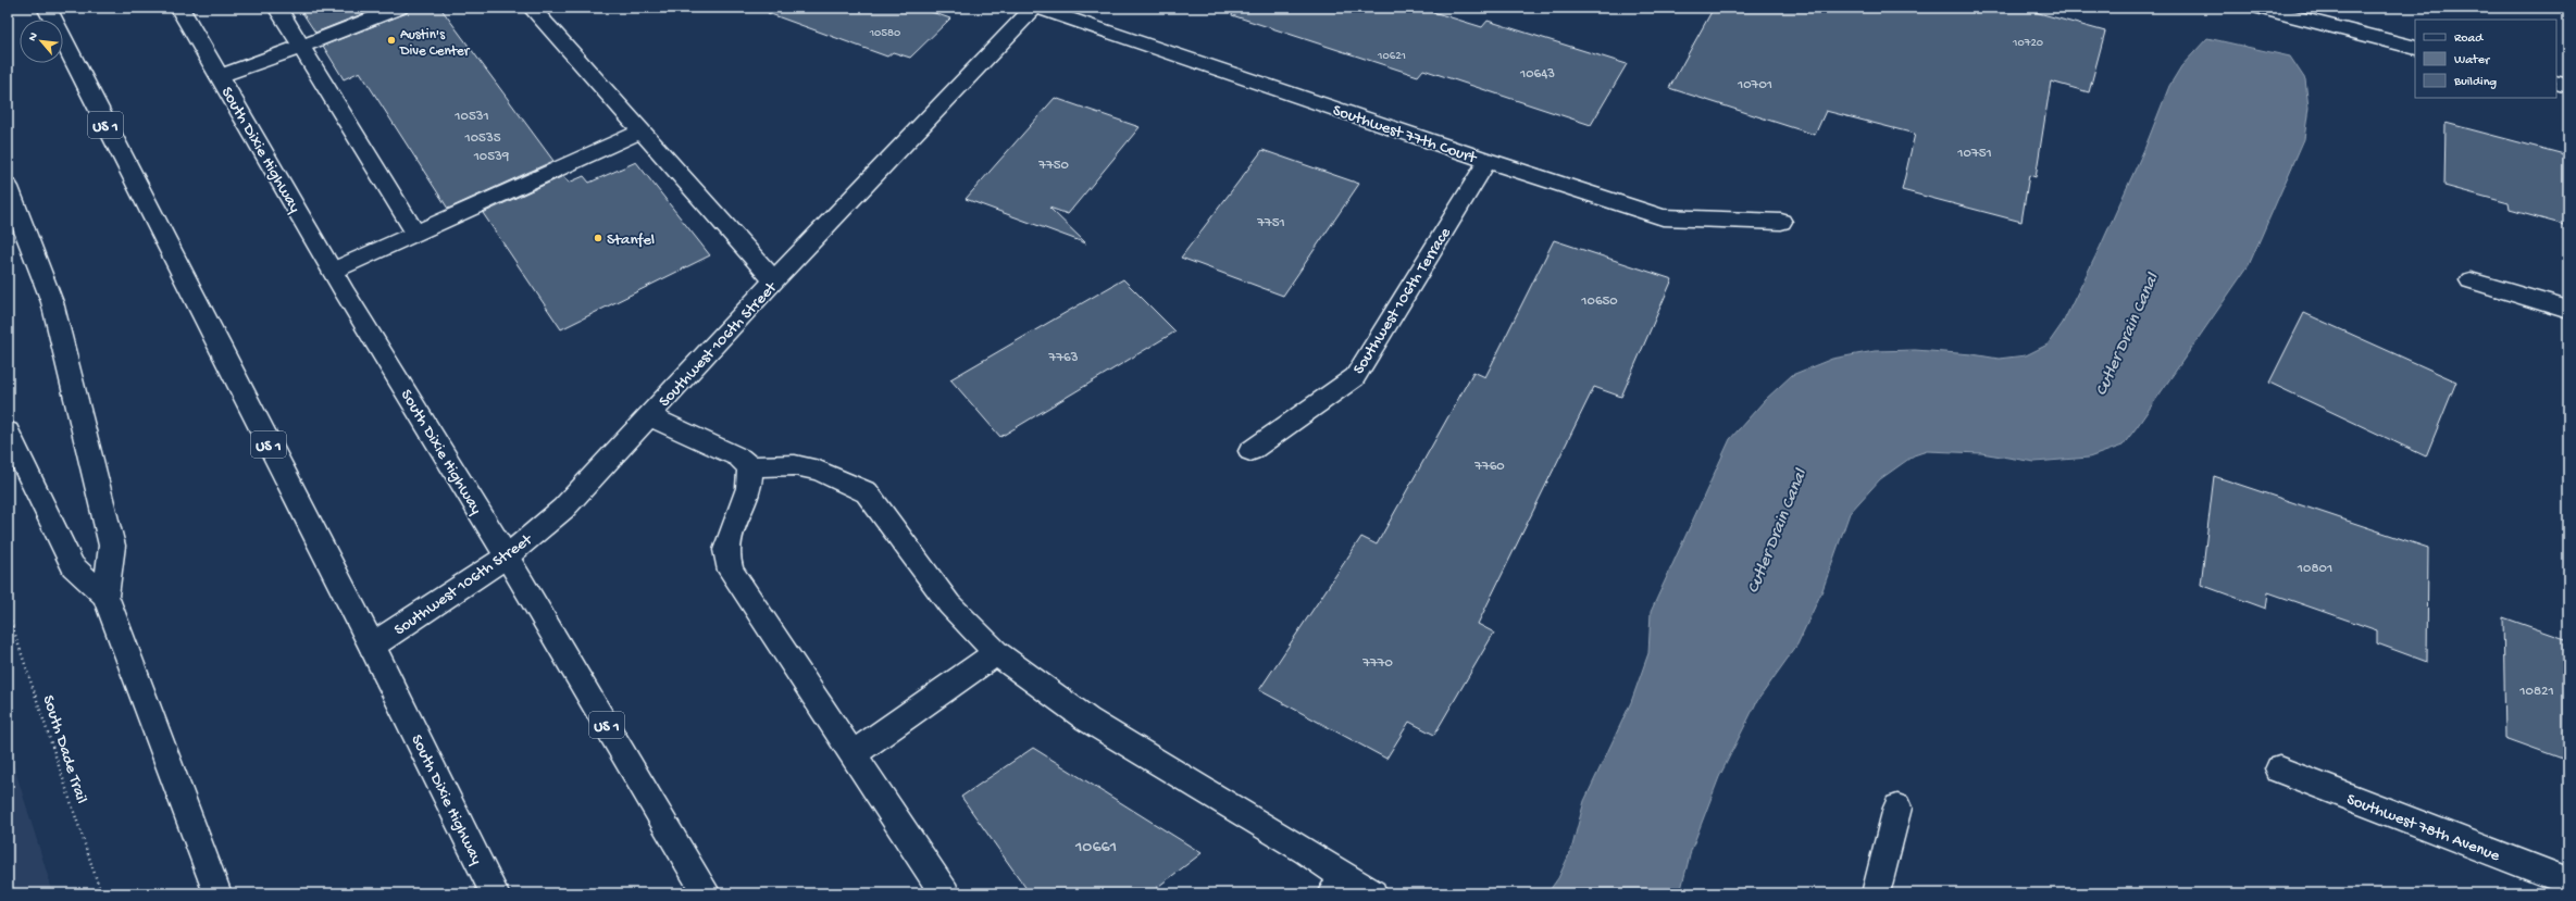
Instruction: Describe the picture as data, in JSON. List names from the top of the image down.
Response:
{
  "streets": {
    "main road": [
      "US 1",
      "Southwest 77th Court",
      "South Dixie Highway",
      "Southwest 106th Terrace",
      "Southwest 106th Street",
      "Southwest 78th Avenue"
    ],
    "path": ["South Dade Trail"]
  },
  "crossings": [
    ["Southwest 77th Court", "Southwest 106th Terrace"],
    ["Southwest 77th Court", "Southwest 106th Street"],
    ["South Dixie Highway", "Southwest 106th Street"]
  ],
  "water": ["Cutler Drain Canal"],
  "places": ["Austin's Dive Center", "Stanfel"],
  "house_numbers": [
    "10580",
    "10720",
    "10621",
    "10643",
    "10701",
    "10531",
    "10535",
    "10751",
    "10539",
    "7750",
    "7751",
    "10650",
    "7763",
    "7760",
    "10801",
    "7770",
    "10821",
    "10661"
  ],
  "legend": ["Road", "Water", "Building"],
  "north": "top left"
}
